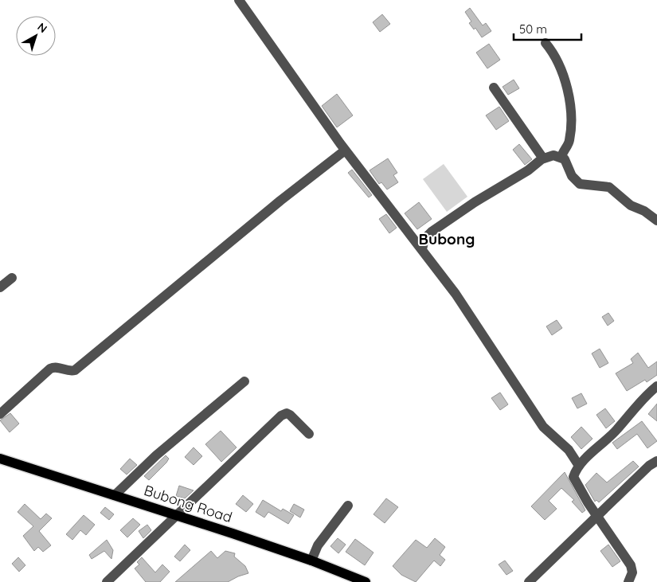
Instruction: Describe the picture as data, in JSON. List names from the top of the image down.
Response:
{
  "streets": {
    "main road": ["Bubong Road"]
  },
  "districts": ["Bubong"],
  "scale_bar": "50 m",
  "north": "top right"
}
